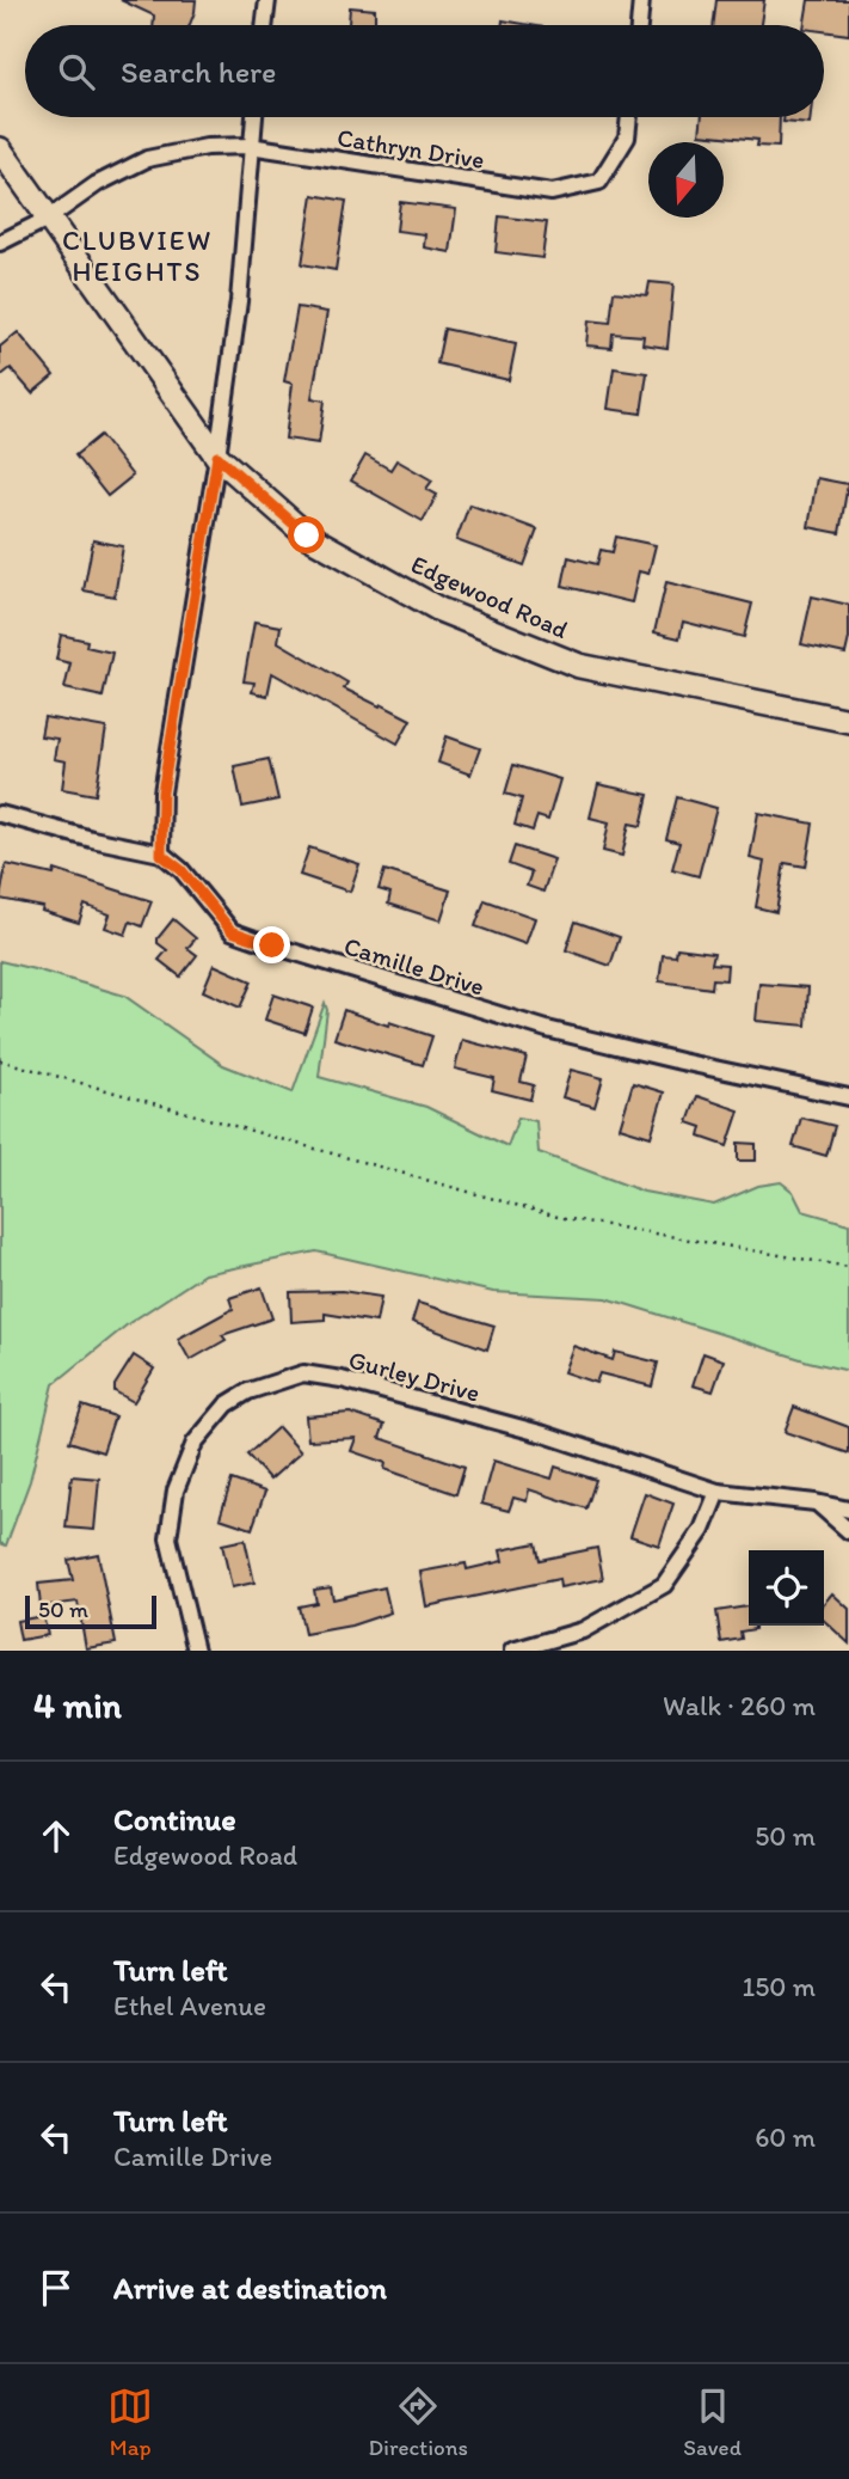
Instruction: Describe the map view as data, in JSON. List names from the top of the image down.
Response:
{
  "streets": {
    "street": [
      "Cathryn Drive",
      "Edgewood Road",
      "Camille Drive",
      "Gurley Drive"
    ]
  },
  "crossings": [
    ["Cathryn Drive", "Edgewood Road"]
  ],
  "districts": ["CLUBVIEW HEIGHTS"],
  "scale_bar": "50 m",
  "north": "bottom",
  "page": {
    "search": "Search here",
    "scale": "50 m",
    "heading": ["4 min", "Walk · 260 m"],
    "list": [
      ["Continue", "Edgewood Road", "50 m"],
      ["Turn left", "Ethel Avenue", "150 m"],
      ["Turn left", "Camille Drive", "60 m"],
      "Arrive at destination"
    ],
    "nav": ["Map", "Directions", "Saved"]
  }
}
